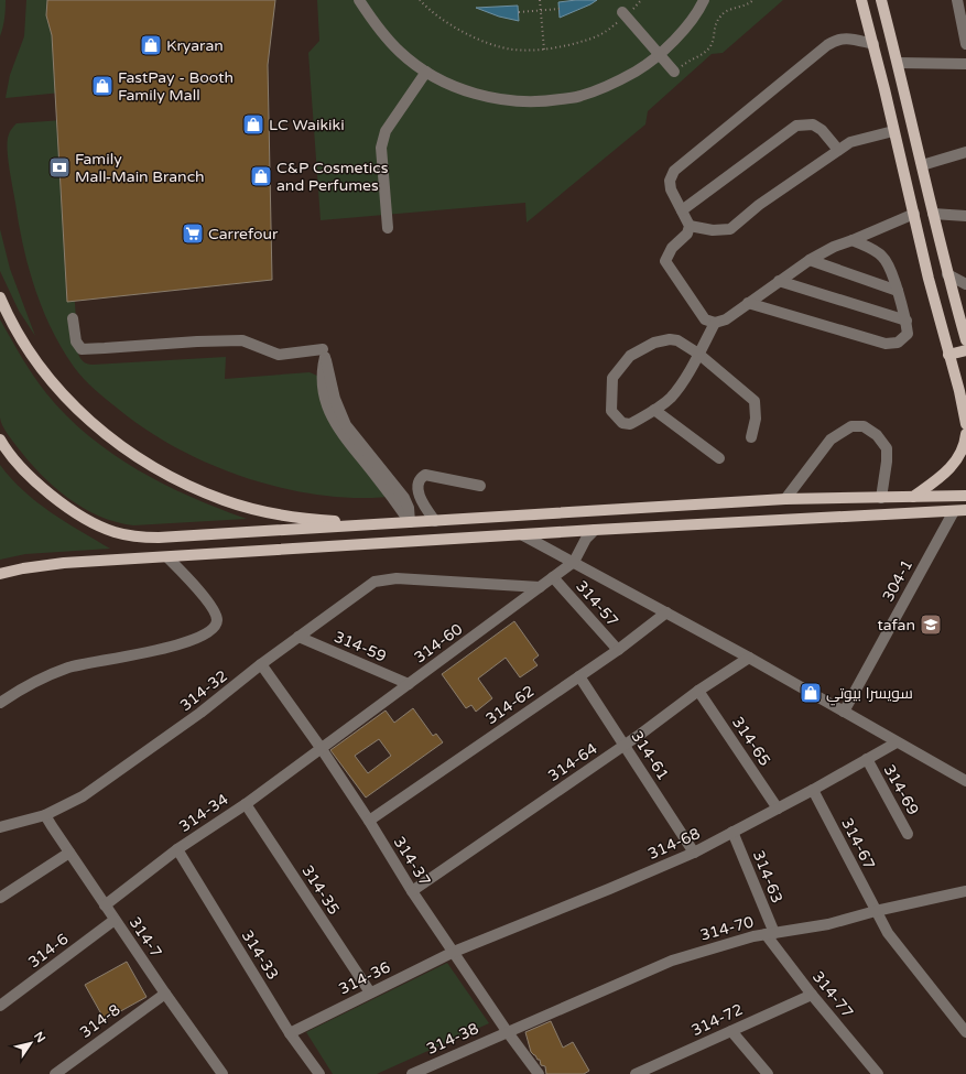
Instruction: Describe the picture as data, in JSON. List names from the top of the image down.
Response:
{
  "streets": {
    "street": [
      "304-1",
      "314-57",
      "314-60",
      "314-59",
      "314-32",
      "314-62",
      "314-65",
      "314-61",
      "314-64",
      "314-69",
      "314-34",
      "314-68",
      "314-67",
      "314-37",
      "314-63",
      "314-35",
      "314-70",
      "314-7",
      "314-6",
      "314-33",
      "314-36",
      "314-77",
      "314-72",
      "314-8",
      "314-38"
    ]
  },
  "crossings": [
    ["314-57", "314-60"],
    ["314-57", "314-62"],
    ["314-60", "314-59"],
    ["314-60", "314-32"],
    ["314-60", "314-34"],
    ["314-60", "314-37"],
    ["314-59", "314-32"],
    ["314-32", "314-37"],
    ["314-32", "314-7"],
    ["314-62", "314-61"],
    ["314-62", "314-37"],
    ["314-65", "314-64"],
    ["314-65", "314-68"],
    ["314-61", "314-64"],
    ["314-61", "314-68"],
    ["314-64", "314-37"],
    ["314-69", "314-68"],
    ["314-34", "314-37"],
    ["314-34", "314-35"],
    ["314-34", "314-7"],
    ["314-34", "314-33"],
    ["314-68", "314-67"],
    ["314-68", "314-37"],
    ["314-68", "314-63"],
    ["314-68", "314-36"],
    ["314-67", "314-70"],
    ["314-37", "314-70"],
    ["314-37", "314-36"],
    ["314-37", "314-38"],
    ["314-63", "314-70"],
    ["314-63", "314-77"],
    ["314-35", "314-36"],
    ["314-70", "314-77"],
    ["314-70", "314-38"],
    ["314-7", "314-6"],
    ["314-7", "314-8"],
    ["314-33", "314-36"],
    ["314-77", "314-72"]
  ],
  "places": {
    "shop": [
      "Kryaran",
      "FastPay - Booth Family Mall",
      "LC Waikiki",
      "C&P Cosmetics and Perfumes",
      "سويسرا بيوتي"
    ],
    "bank": ["Family Mall-Main Branch"],
    "supermarket": ["Carrefour"],
    "school or university": ["tafan"]
  },
  "north": "top right"
}
